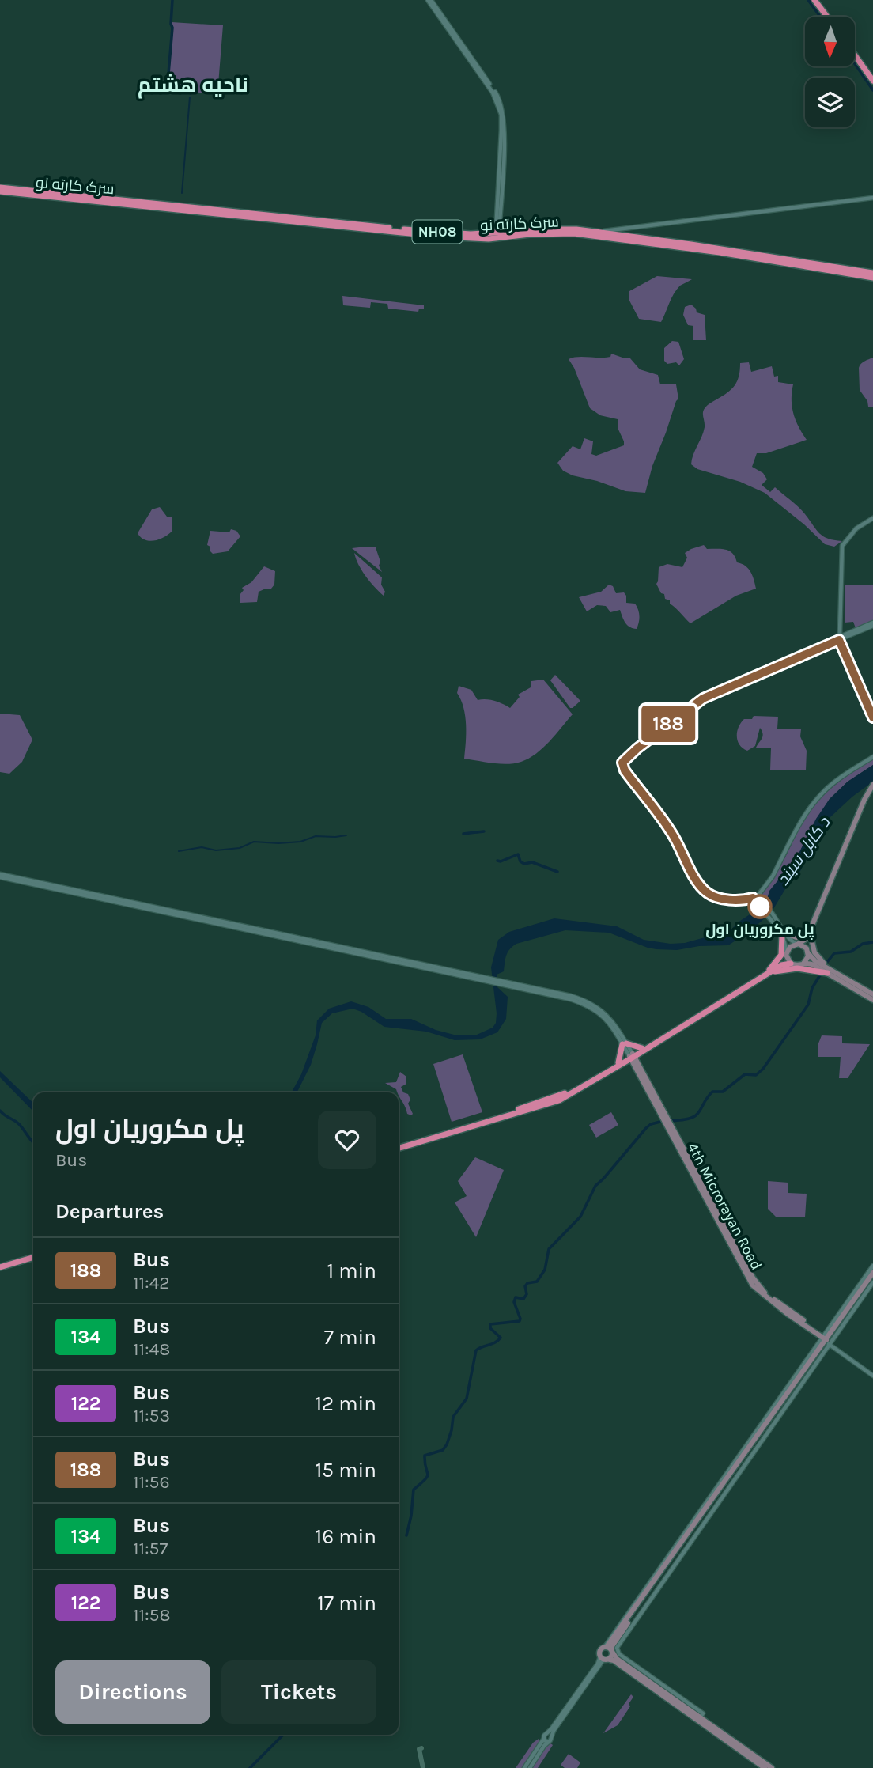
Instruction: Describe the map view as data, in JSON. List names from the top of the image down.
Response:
{
  "streets": {
    "highway": ["سرک کارته نو", "NH08"],
    "main road": ["4th Microrayan Road"]
  },
  "districts": ["ناحیه هشتم"],
  "water": ["د کابل سيند"],
  "places": ["پل مکروریان اول"],
  "lines": ["bus line 188"],
  "north": "bottom",
  "page": {
    "on_map": "188",
    "heading": [
      ["پل مکروریان اول", "Bus"],
      "Departures"
    ],
    "list": [
      {
        "mark": "188",
        "name": "Bus",
        "note": "11:42",
        "value": "1 min"
      },
      {
        "mark": "134",
        "name": "Bus",
        "note": "11:48",
        "value": "7 min"
      },
      {
        "mark": "122",
        "name": "Bus",
        "note": "11:53",
        "value": "12 min"
      },
      {
        "mark": "188",
        "name": "Bus",
        "note": "11:56",
        "value": "15 min"
      },
      {
        "mark": "134",
        "name": "Bus",
        "note": "11:57",
        "value": "16 min"
      },
      {
        "mark": "122",
        "name": "Bus",
        "note": "11:58",
        "value": "17 min"
      }
    ],
    "buttons": ["Directions", "Tickets"]
  }
}
